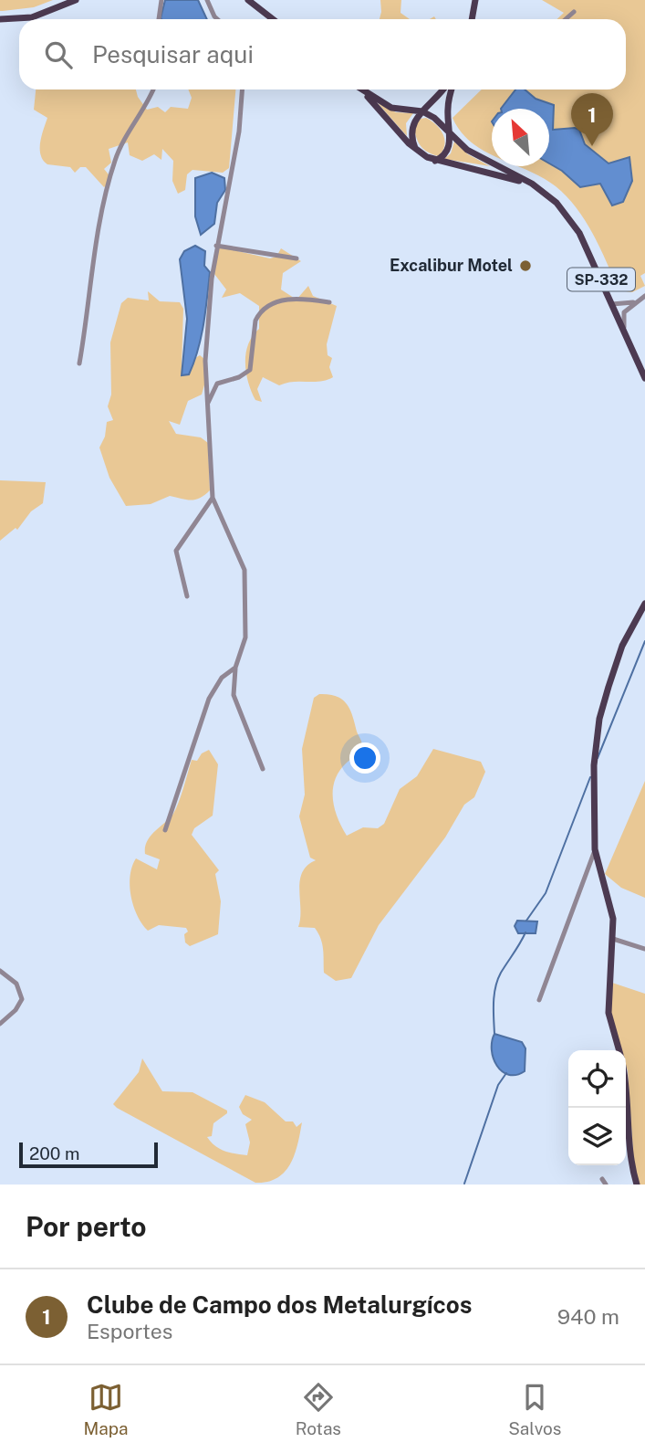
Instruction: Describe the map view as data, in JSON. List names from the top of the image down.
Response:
{
  "streets": {
    "main road": ["SP-332"]
  },
  "places": ["Excalibur Motel"],
  "scale_bar": "200 m",
  "north": "top left",
  "page": {
    "search": "Pesquisar aqui",
    "pins": "1",
    "scale": "200 m",
    "heading": "Por perto",
    "list": [
      {
        "mark": "1",
        "name": "Clube de Campo dos Metalurgícos",
        "note": "Esportes",
        "value": "940 m"
      }
    ],
    "nav": ["Mapa", "Rotas", "Salvos"]
  }
}
